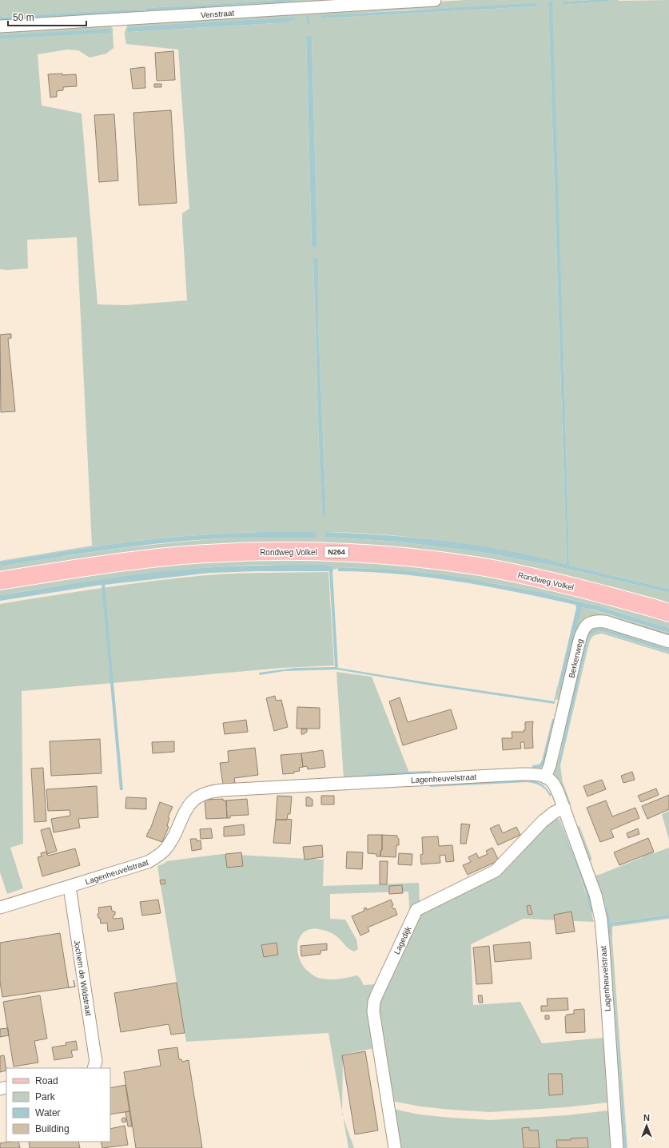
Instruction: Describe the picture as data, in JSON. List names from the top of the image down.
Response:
{
  "streets": {
    "main road": ["Rondweg Volkel", "N264"],
    "street": [
      "Venstraat",
      "Berkenweg",
      "Lagenheuvelstraat",
      "Lagedijk",
      "Jochem de Wildstraat"
    ]
  },
  "crossings": [
    ["Berkenweg", "Lagenheuvelstraat"],
    ["Lagenheuvelstraat", "Lagedijk"],
    ["Lagenheuvelstraat", "Jochem de Wildstraat"]
  ],
  "legend": [
    "Road",
    "Park",
    "Water",
    "Building"
  ],
  "scale_bar": "50 m",
  "north": "top"
}
